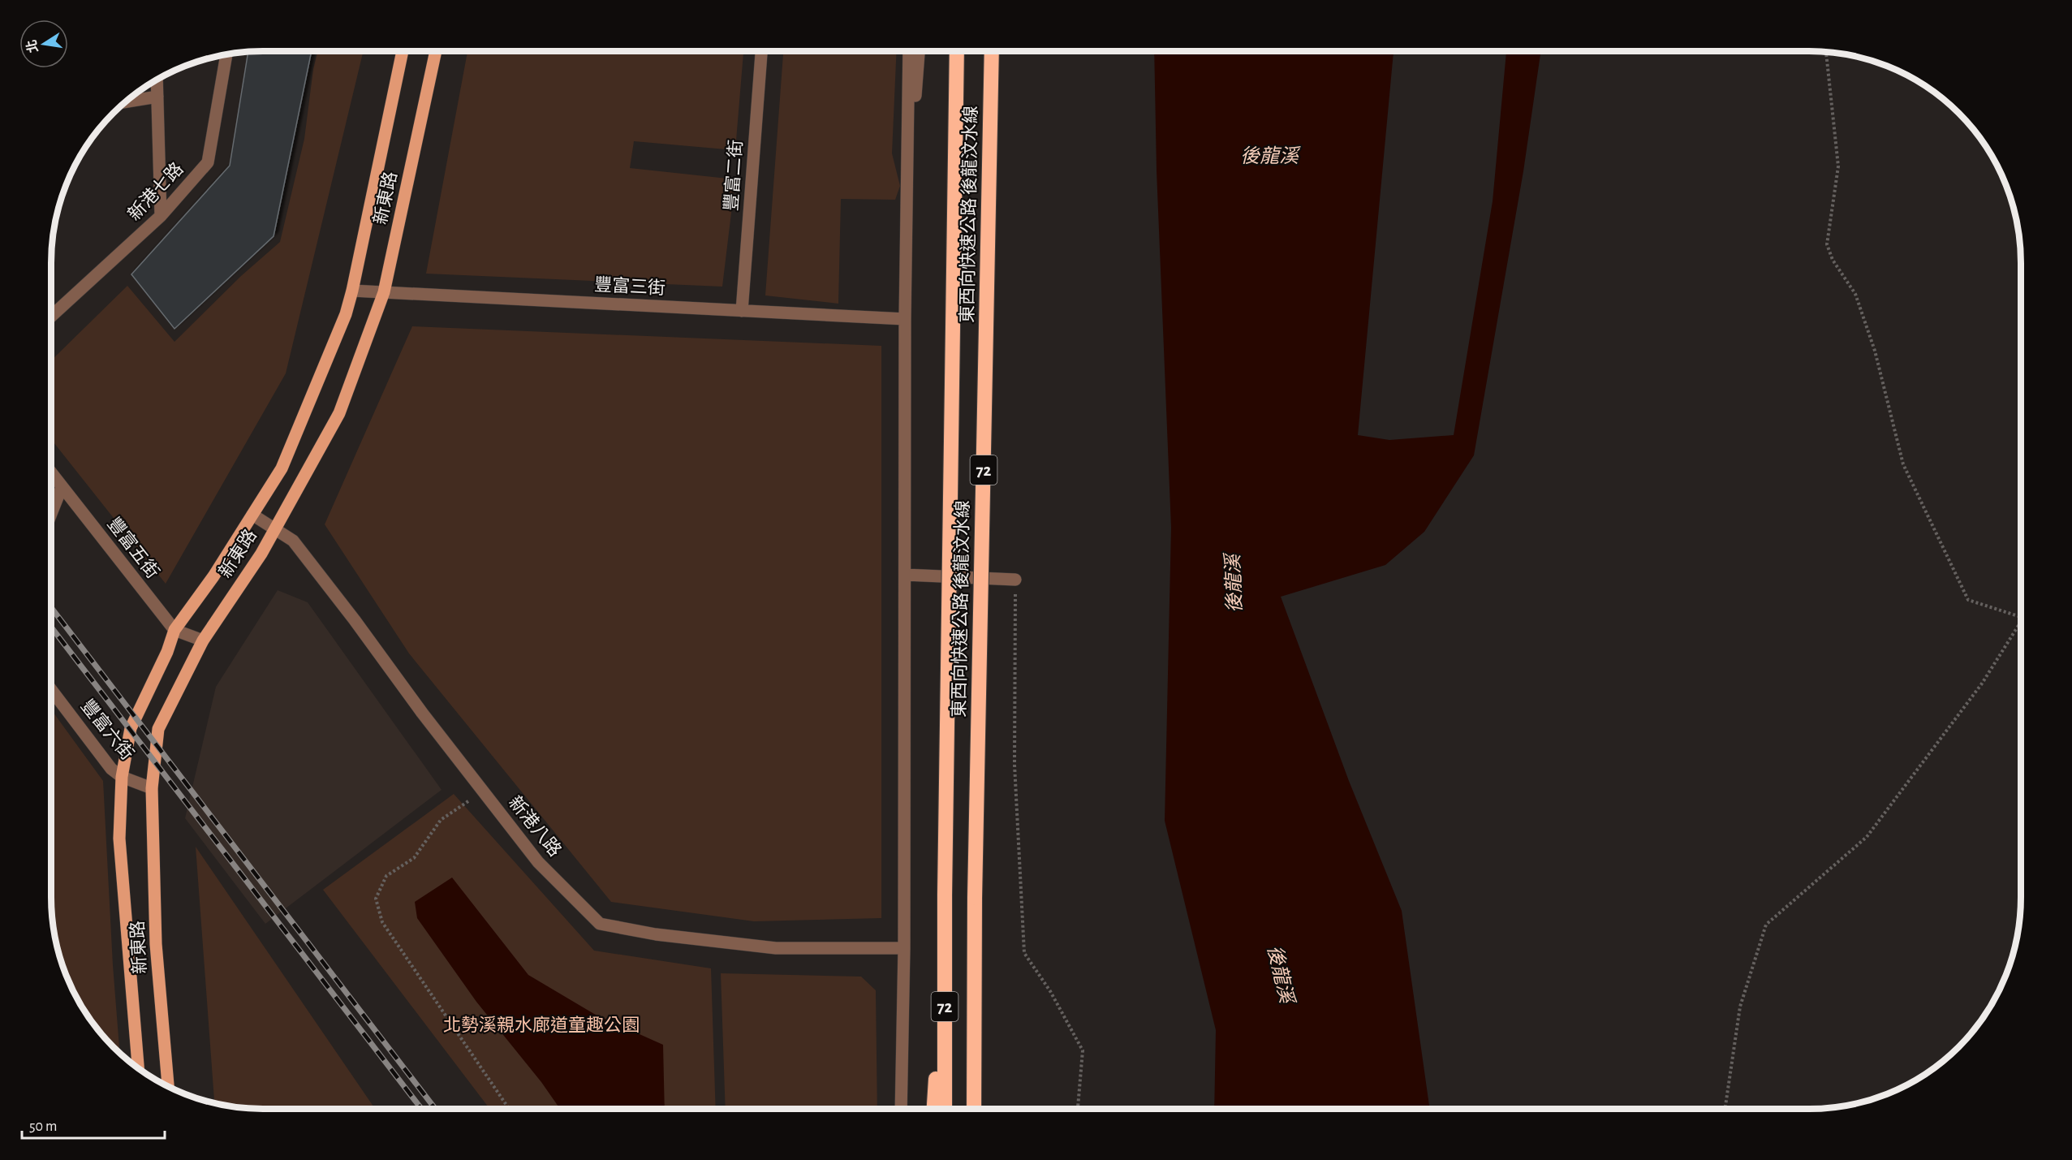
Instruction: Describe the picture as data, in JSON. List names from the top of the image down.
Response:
{
  "streets": {
    "highway": ["東西向快速公路 後龍汶水線", "72"],
    "main road": ["新東路"],
    "street": [
      "豐富二街",
      "新港七路",
      "豐富三街",
      "豐富五街",
      "豐富六街",
      "新港八路"
    ]
  },
  "crossings": [
    ["豐富二街", "豐富三街"],
    ["新東路", "豐富三街"],
    ["新東路", "豐富五街"],
    ["新東路", "豐富六街"],
    ["新東路", "新港八路"]
  ],
  "water": ["後龍溪"],
  "parks": ["北勢溪親水廊道童趣公園"],
  "scale_bar": "50 m",
  "north": "left"
}
